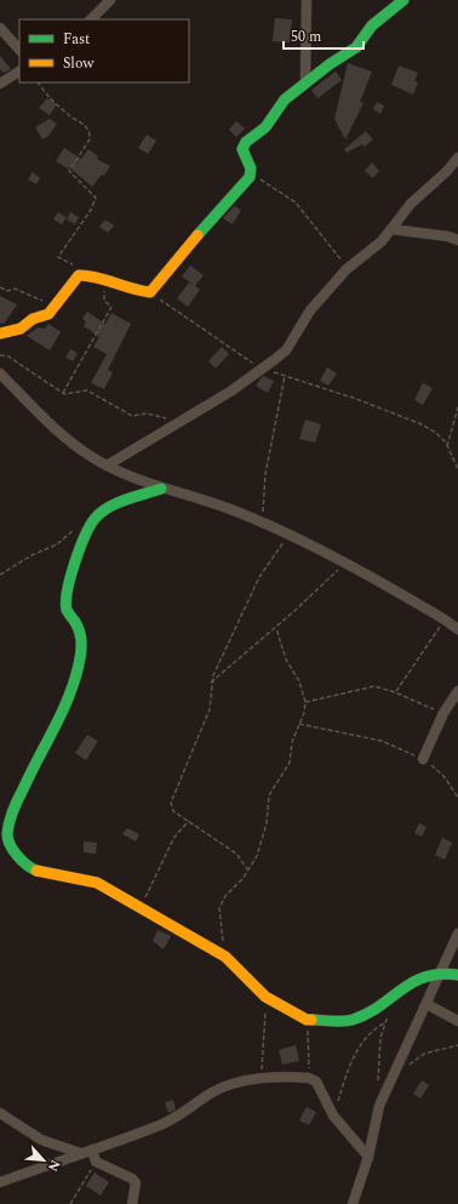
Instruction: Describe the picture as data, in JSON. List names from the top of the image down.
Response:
{
  "legend": ["Fast", "Slow"],
  "scale_bar": "50 m",
  "north": "bottom right"
}
